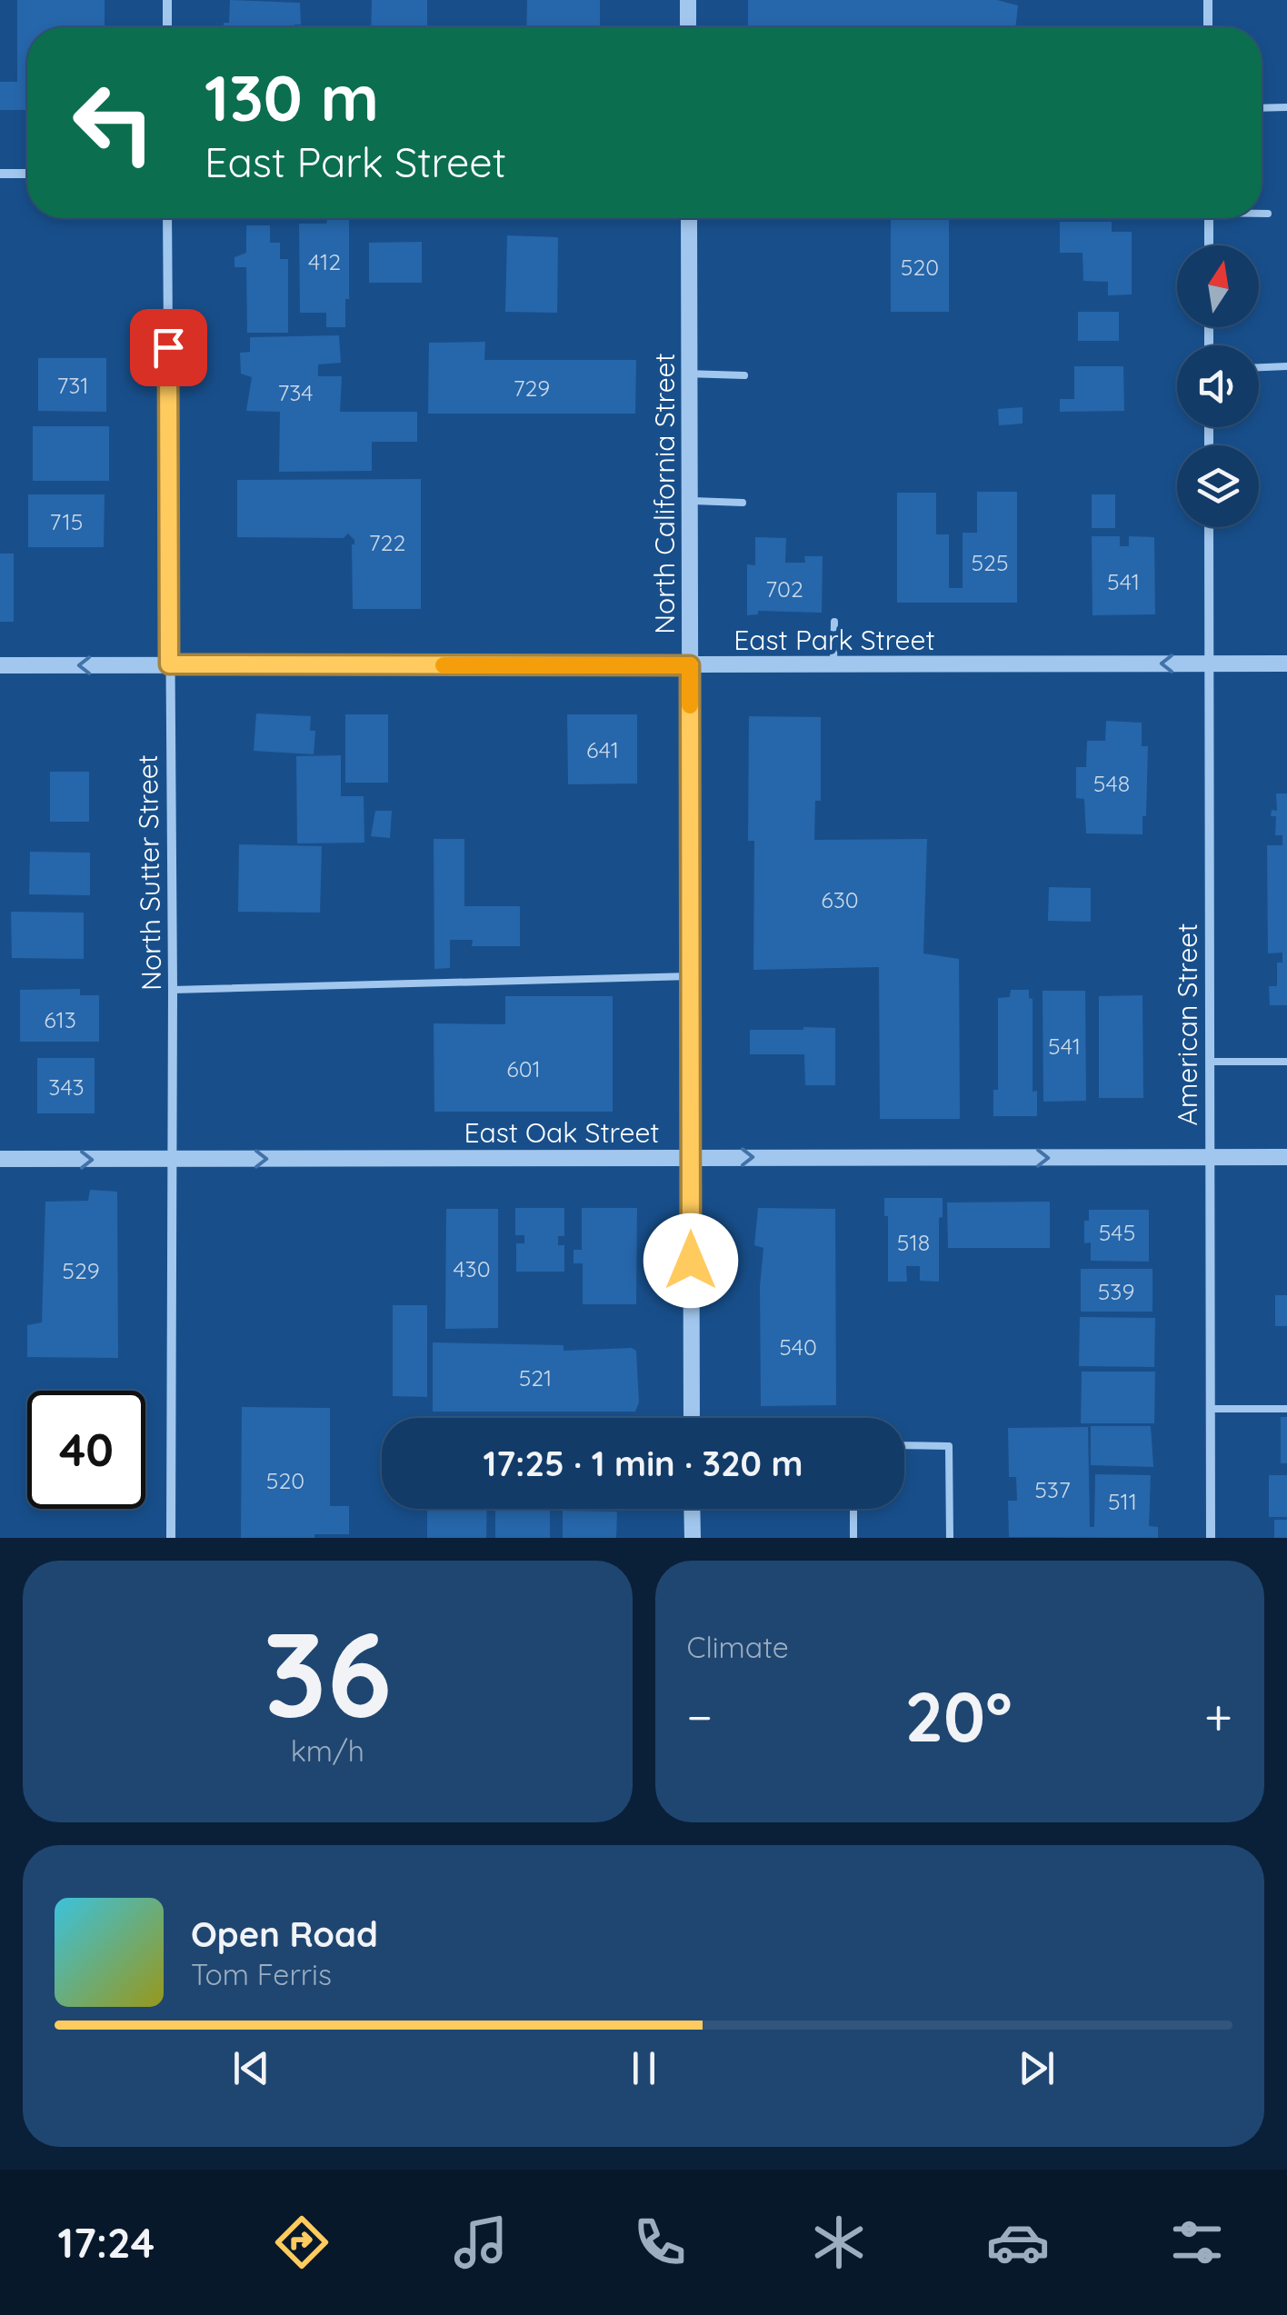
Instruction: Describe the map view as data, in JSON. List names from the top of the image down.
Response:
{
  "streets": {
    "street": [
      "North California Street",
      "East Park Street",
      "North Sutter Street",
      "American Street",
      "East Oak Street"
    ]
  },
  "crossings": [
    ["North California Street", "East Park Street"],
    ["North California Street", "East Oak Street"],
    ["East Park Street", "North Sutter Street"],
    ["East Park Street", "American Street"],
    ["North Sutter Street", "East Oak Street"],
    ["American Street", "East Oak Street"]
  ],
  "one_way": ["East Park Street", "East Oak Street"],
  "house_numbers": [
    "412",
    "520",
    "731",
    "729",
    "734",
    "715",
    "722",
    "525",
    "541",
    "702",
    "641",
    "548",
    "630",
    "613",
    "541",
    "601",
    "343",
    "545",
    "518",
    "430",
    "529",
    "539",
    "540",
    "521",
    "520",
    "537",
    "511"
  ],
  "north": "top",
  "page": {
    "turn": ["130 m", "East Park Street"],
    "limit": "40",
    "trip": "17:25 · 1 min · 320 m",
    "tile": [
      ["36", "km/h"],
      "Climate"
    ],
    "heat": ["−", "20°", "+"],
    "song": ["Open Road", "Tom Ferris"],
    "tabs": "17:24"
  }
}
